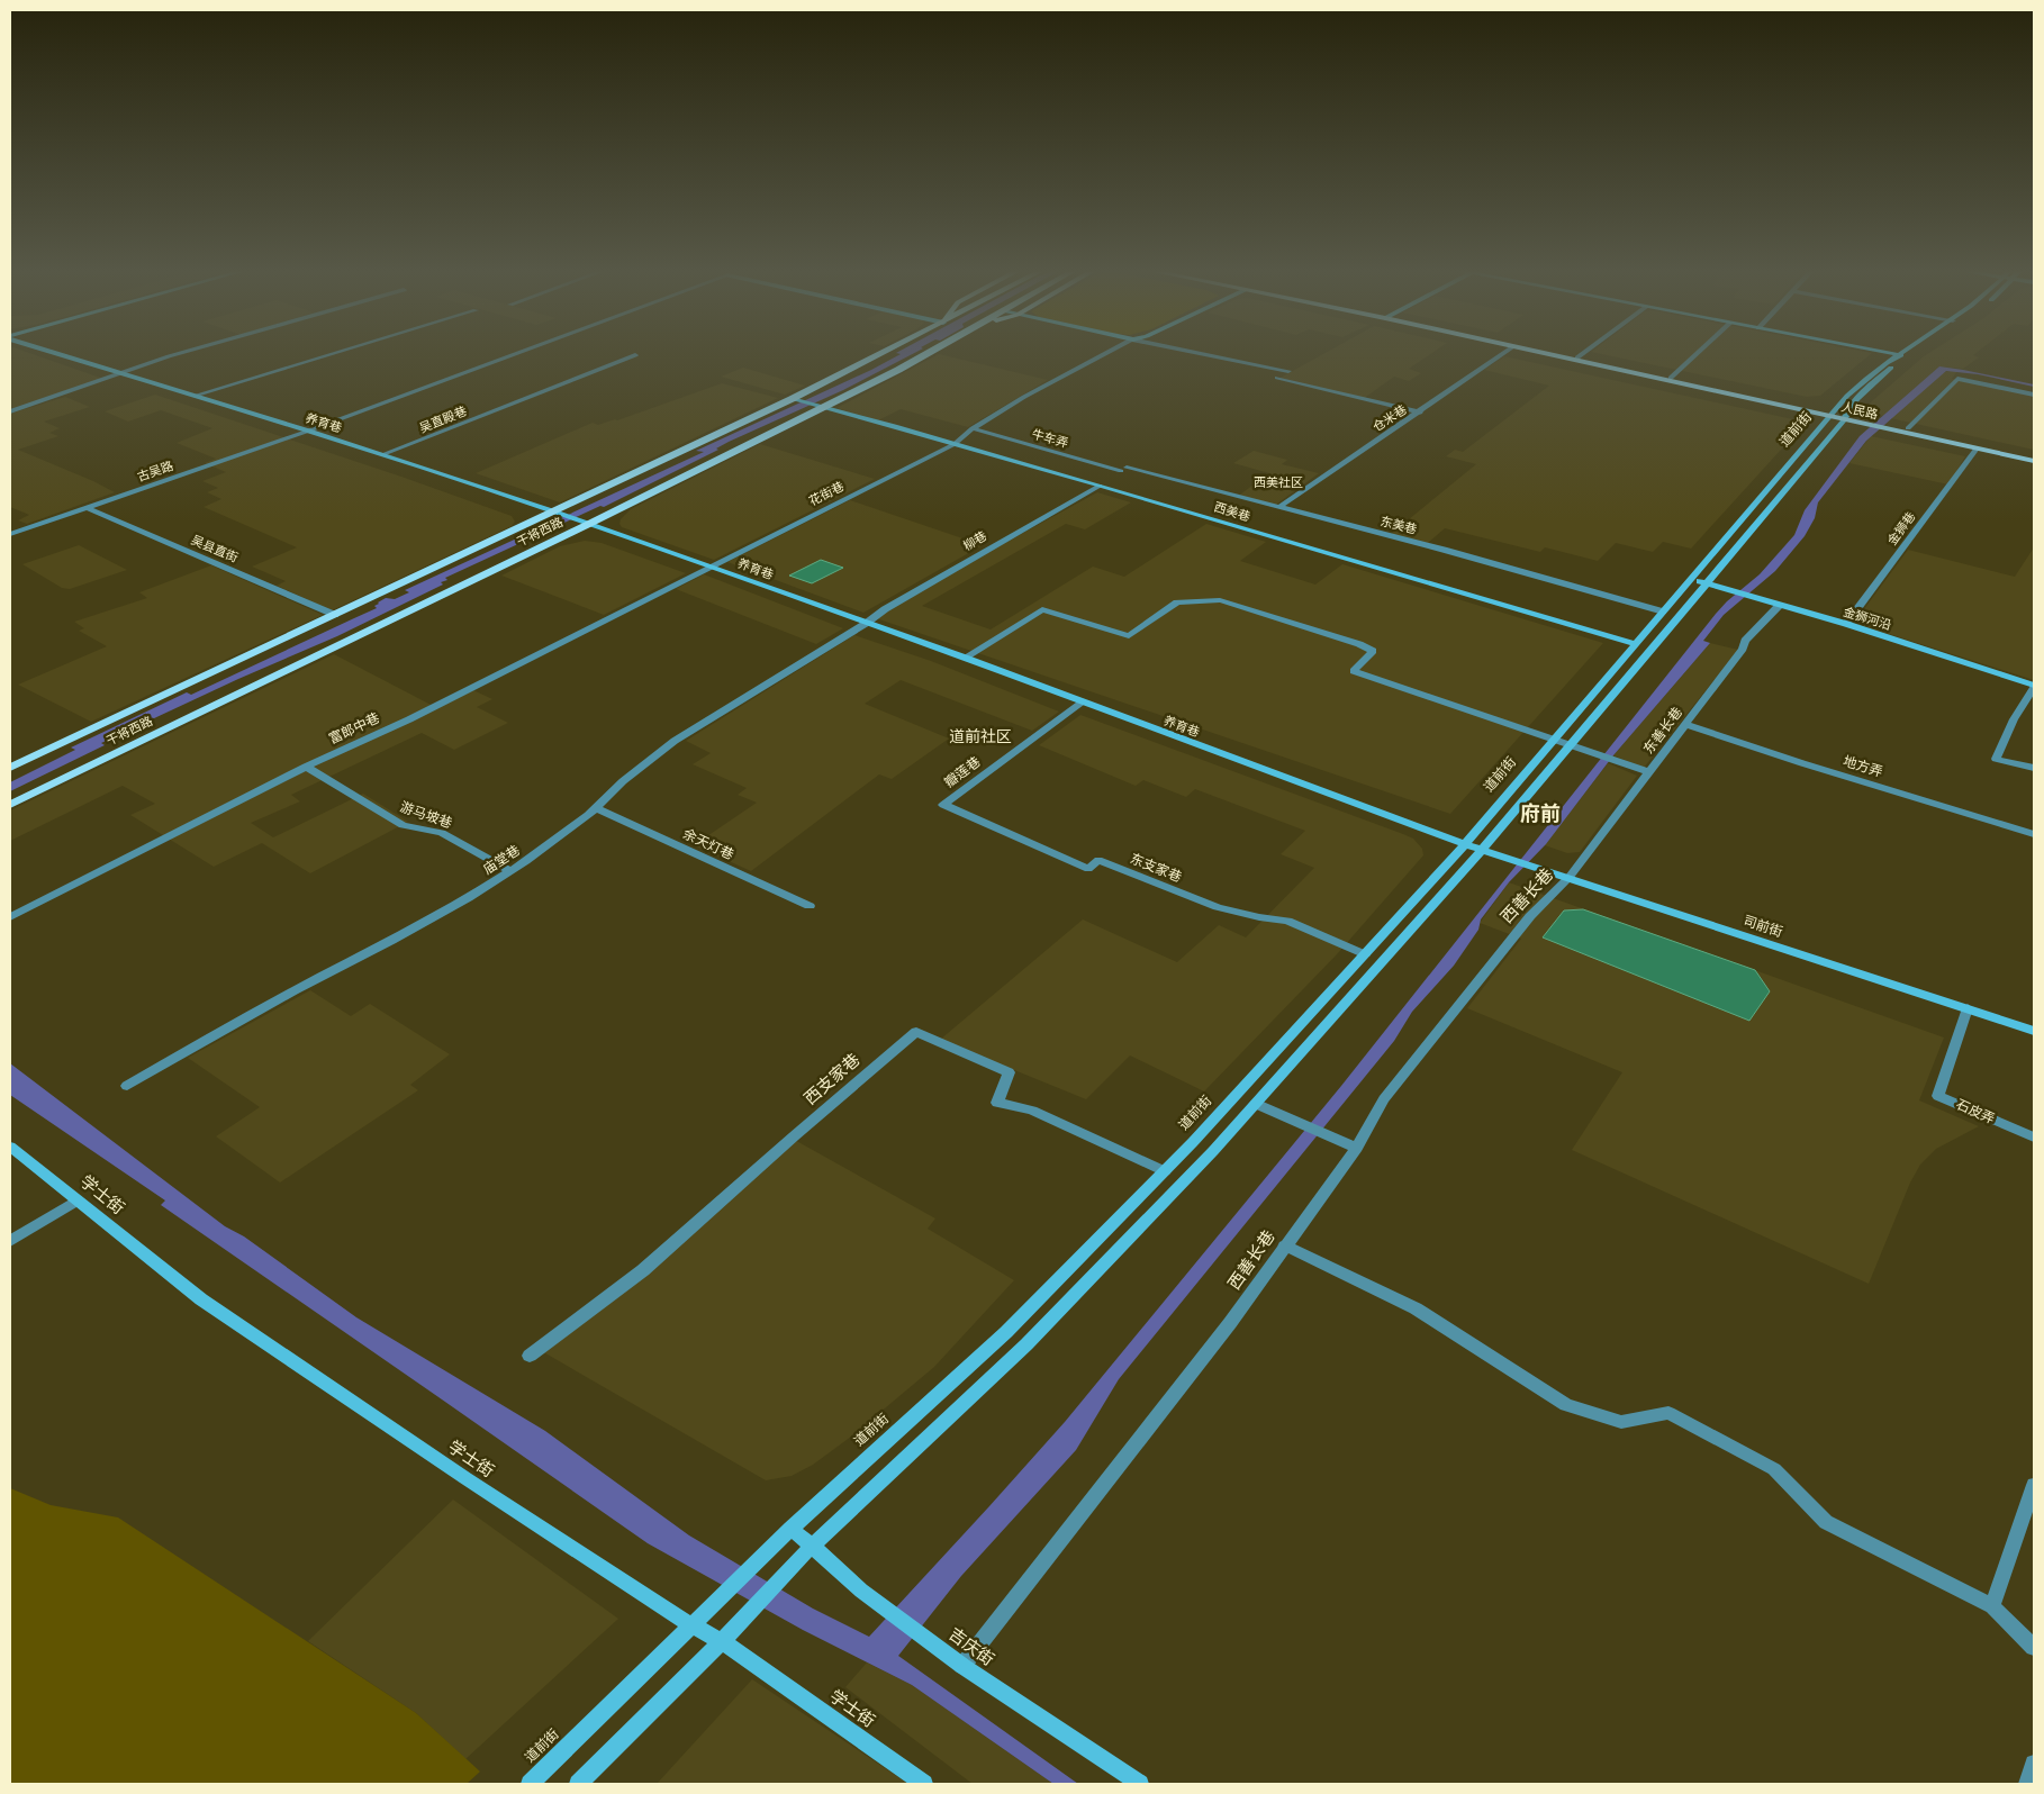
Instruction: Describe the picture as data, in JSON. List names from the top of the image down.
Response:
{
  "streets": {
    "main road": [
      "人民路",
      "养育巷",
      "道前街",
      "西美巷",
      "干将西路",
      "金狮河沿",
      "司前街",
      "学士街",
      "吉庆街"
    ],
    "street": [
      "仓米巷",
      "吴直殿巷",
      "牛车弄",
      "古吴路",
      "花街巷",
      "东美巷",
      "金狮巷",
      "柳巷",
      "吴县直街",
      "富郎中巷",
      "东善长巷",
      "地方弄",
      "瓣莲巷",
      "游马坡巷",
      "余天灯巷",
      "庙堂巷",
      "东支家巷",
      "西善长巷",
      "西支家巷",
      "石皮弄"
    ]
  },
  "crossings": [
    ["人民路", "道前街"],
    ["人民路", "金狮巷"],
    ["仓米巷", "东美巷"],
    ["吴直殿巷", "养育巷"],
    ["养育巷", "道前街"],
    ["养育巷", "古吴路"],
    ["养育巷", "花街巷"],
    ["养育巷", "干将西路"],
    ["养育巷", "柳巷"],
    ["养育巷", "富郎中巷"],
    ["养育巷", "瓣莲巷"],
    ["养育巷", "庙堂巷"],
    ["养育巷", "司前街"],
    ["道前街", "西美巷"],
    ["道前街", "东美巷"],
    ["道前街", "金狮河沿"],
    ["道前街", "东支家巷"],
    ["道前街", "西支家巷"],
    ["道前街", "学士街"],
    ["道前街", "吉庆街"],
    ["牛车弄", "花街巷"],
    ["牛车弄", "东美巷"],
    ["古吴路", "吴县直街"],
    ["花街巷", "西美巷"],
    ["花街巷", "富郎中巷"],
    ["西美巷", "干将西路"],
    ["西美巷", "柳巷"],
    ["金狮巷", "金狮河沿"],
    ["干将西路", "吴县直街"],
    ["柳巷", "庙堂巷"],
    ["金狮河沿", "东善长巷"],
    ["富郎中巷", "游马坡巷"],
    ["东善长巷", "地方弄"],
    ["东善长巷", "西善长巷"],
    ["东善长巷", "司前街"],
    ["瓣莲巷", "东支家巷"],
    ["游马坡巷", "庙堂巷"],
    ["余天灯巷", "庙堂巷"],
    ["西善长巷", "司前街"],
    ["西善长巷", "吉庆街"],
    ["司前街", "石皮弄"]
  ],
  "districts": ["西美社区", "道前社区", "府前"]
}
